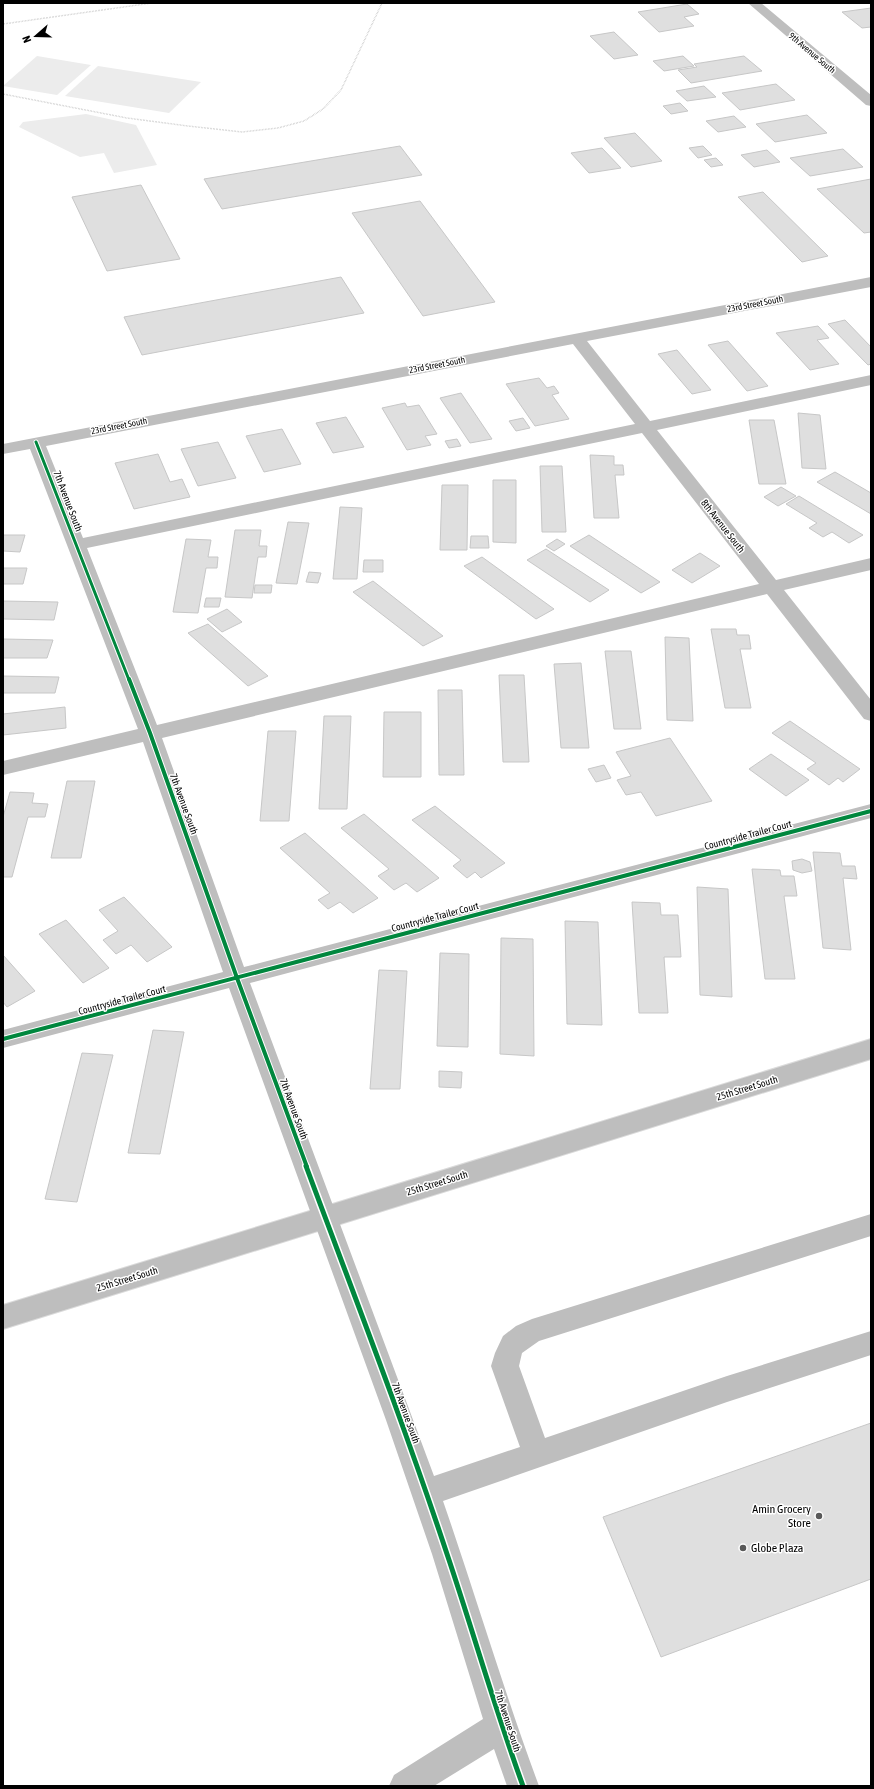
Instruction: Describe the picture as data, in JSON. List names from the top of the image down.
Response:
{
  "streets": {
    "street": [
      "9th Avenue South",
      "23rd Street South",
      "7th Avenue South",
      "8th Avenue South",
      "Countryside Trailer Court",
      "25th Street South"
    ]
  },
  "crossings": [
    ["23rd Street South", "7th Avenue South"],
    ["23rd Street South", "8th Avenue South"],
    ["7th Avenue South", "Countryside Trailer Court"],
    ["7th Avenue South", "25th Street South"]
  ],
  "places": ["Amin Grocery Store", "Globe Plaza"],
  "north": "left"
}
